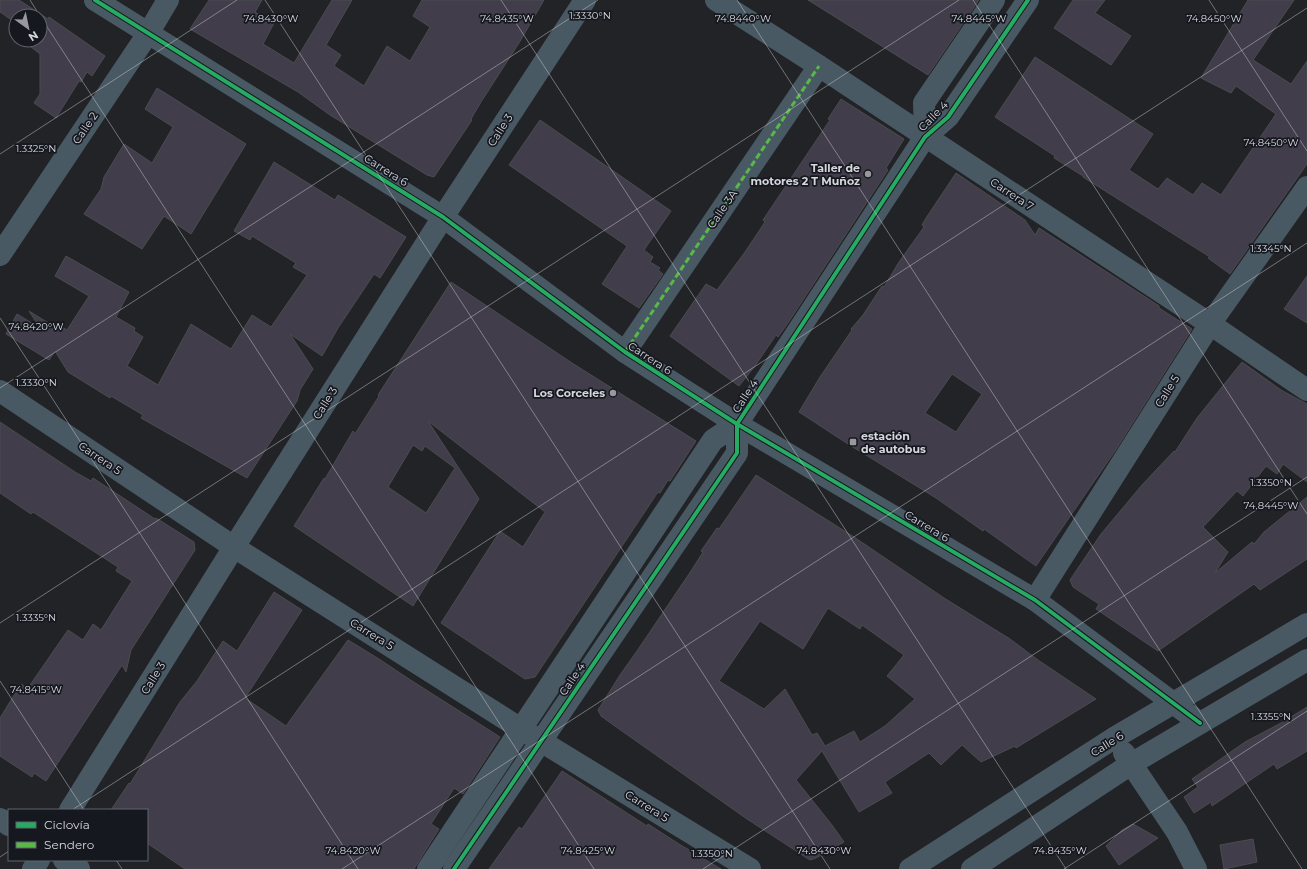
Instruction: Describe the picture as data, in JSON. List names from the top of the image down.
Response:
{
  "streets": {
    "street": [
      "Calle 4",
      "Calle 2",
      "Calle 3",
      "Carrera 6",
      "Carrera 7",
      "Calle 3A",
      "Calle 5",
      "Carrera 5",
      "Calle 6"
    ]
  },
  "crossings": [
    ["Calle 4", "Carrera 6"],
    ["Calle 4", "Carrera 7"],
    ["Calle 4", "Carrera 5"],
    ["Calle 2", "Carrera 6"],
    ["Calle 3", "Carrera 6"],
    ["Calle 3", "Carrera 5"],
    ["Carrera 6", "Calle 3A"],
    ["Carrera 6", "Calle 5"],
    ["Carrera 6", "Calle 6"],
    ["Carrera 7", "Calle 3A"],
    ["Carrera 7", "Calle 5"]
  ],
  "places": {
    "other": ["Taller de motores 2 T Muñoz", "Los Corceles"],
    "transit": ["estación de autobus"]
  },
  "legend": ["Ciclovía", "Sendero"],
  "north": "bottom right",
  "coordinates": [
    "1.3330°N",
    "74.8430°W",
    "74.8435°W",
    "74.8440°W",
    "74.8445°W",
    "74.8450°W",
    "1.3325°N",
    "1.3345°N",
    "74.8420°W",
    "1.3350°N",
    "1.3335°N",
    "74.8415°W",
    "1.3355°N",
    "74.8425°W"
  ]
}
